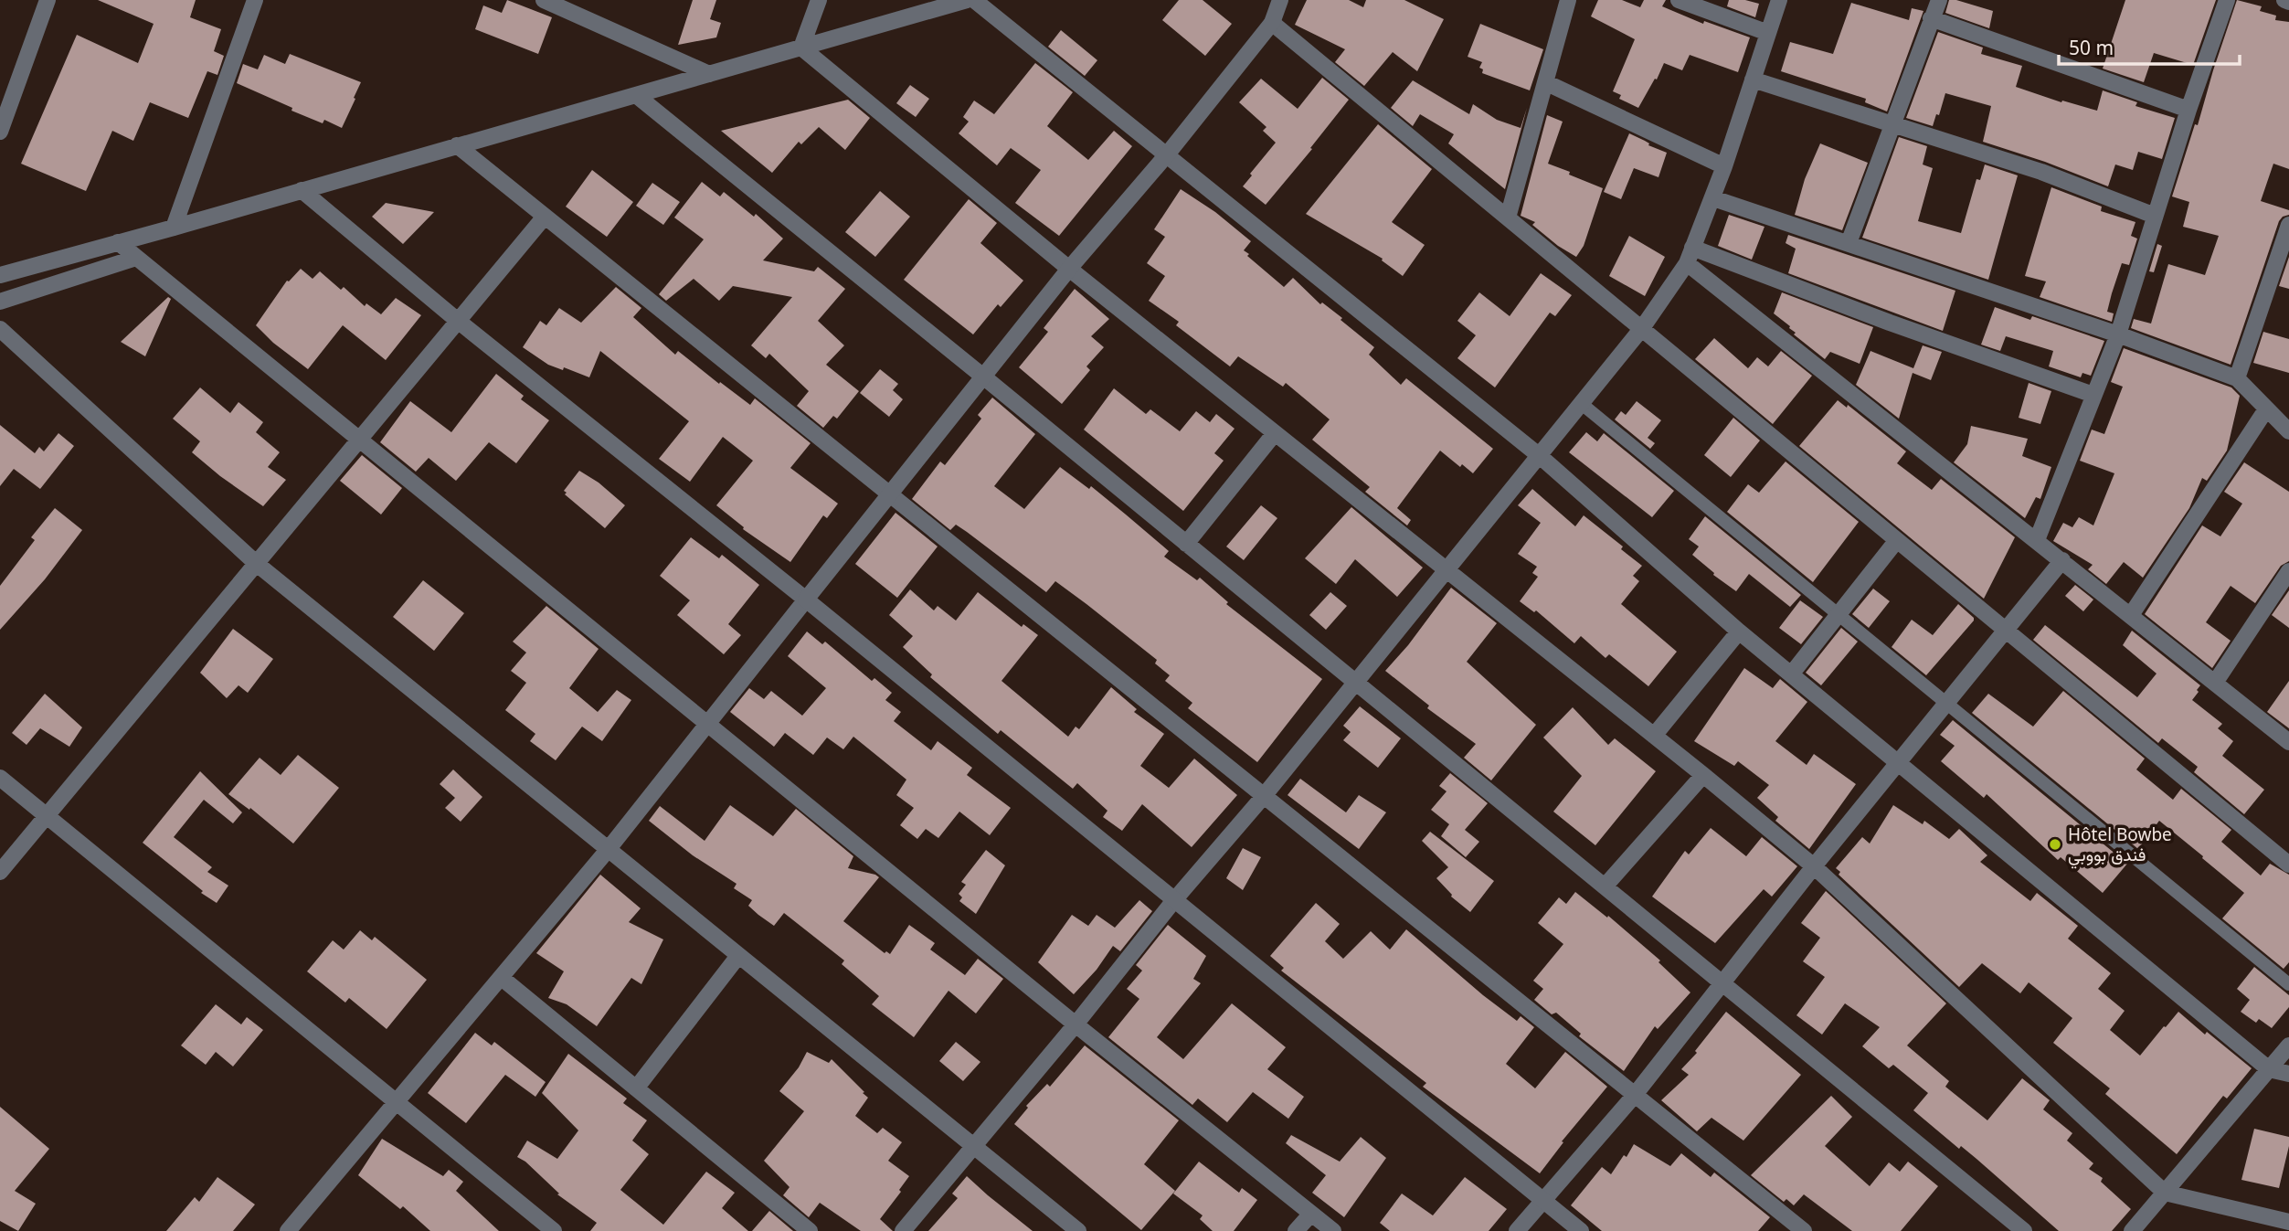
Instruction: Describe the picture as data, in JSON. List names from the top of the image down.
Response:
{
  "places": ["Hôtel Bowbe فندق بووبي"],
  "scale_bar": "50 m"
}
